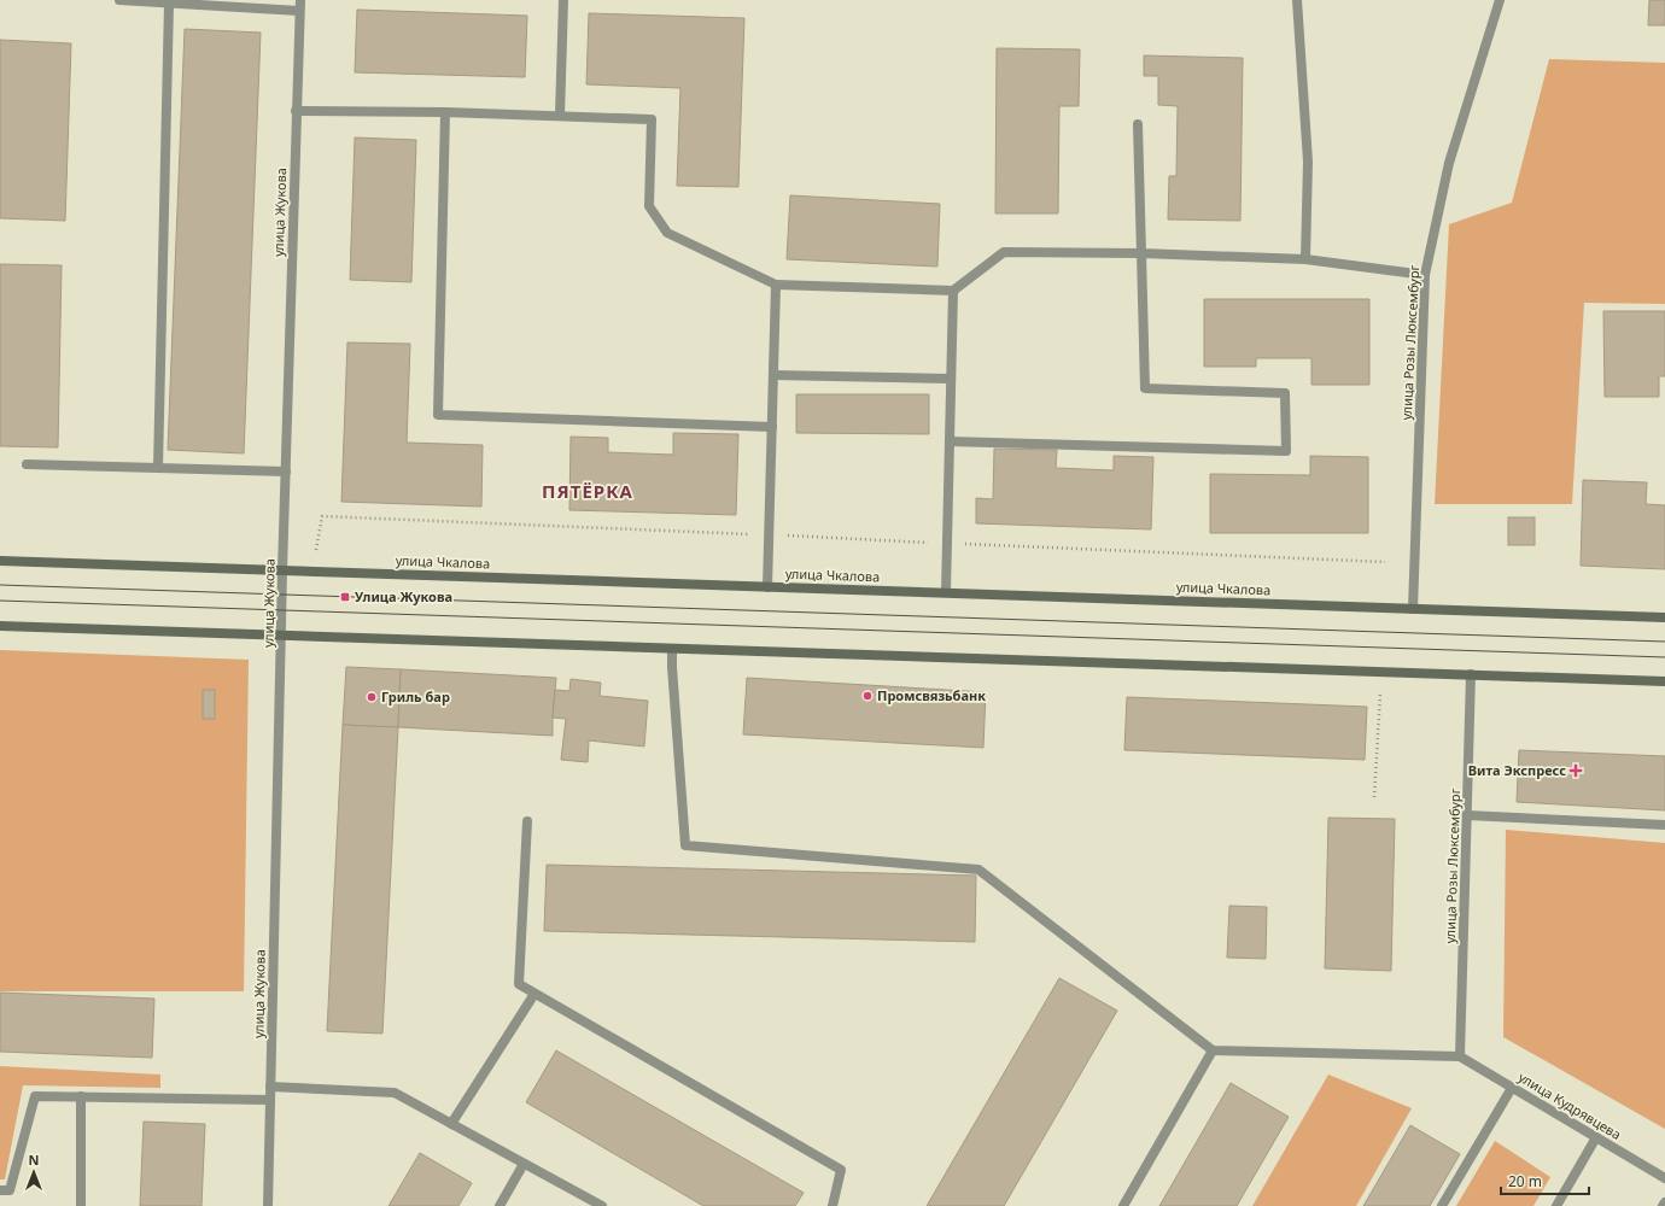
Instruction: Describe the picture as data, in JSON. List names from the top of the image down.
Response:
{
  "streets": {
    "main road": ["улица Чкалова"],
    "street": ["улица Жукова", "улица Розы Люксембург", "улица Кудрявцева"]
  },
  "crossings": [
    ["улица Жукова", "улица Чкалова"],
    ["улица Розы Люксембург", "улица Чкалова"],
    ["улица Розы Люксембург", "улица Кудрявцева"]
  ],
  "districts": ["ПЯТЁРКА"],
  "places": {
    "transit": ["Улица Жукова"],
    "other": ["Промсвязьбанк", "Гриль бар"],
    "health": ["Вита Экспресс"]
  },
  "scale_bar": "20 m",
  "north": "top"
}
